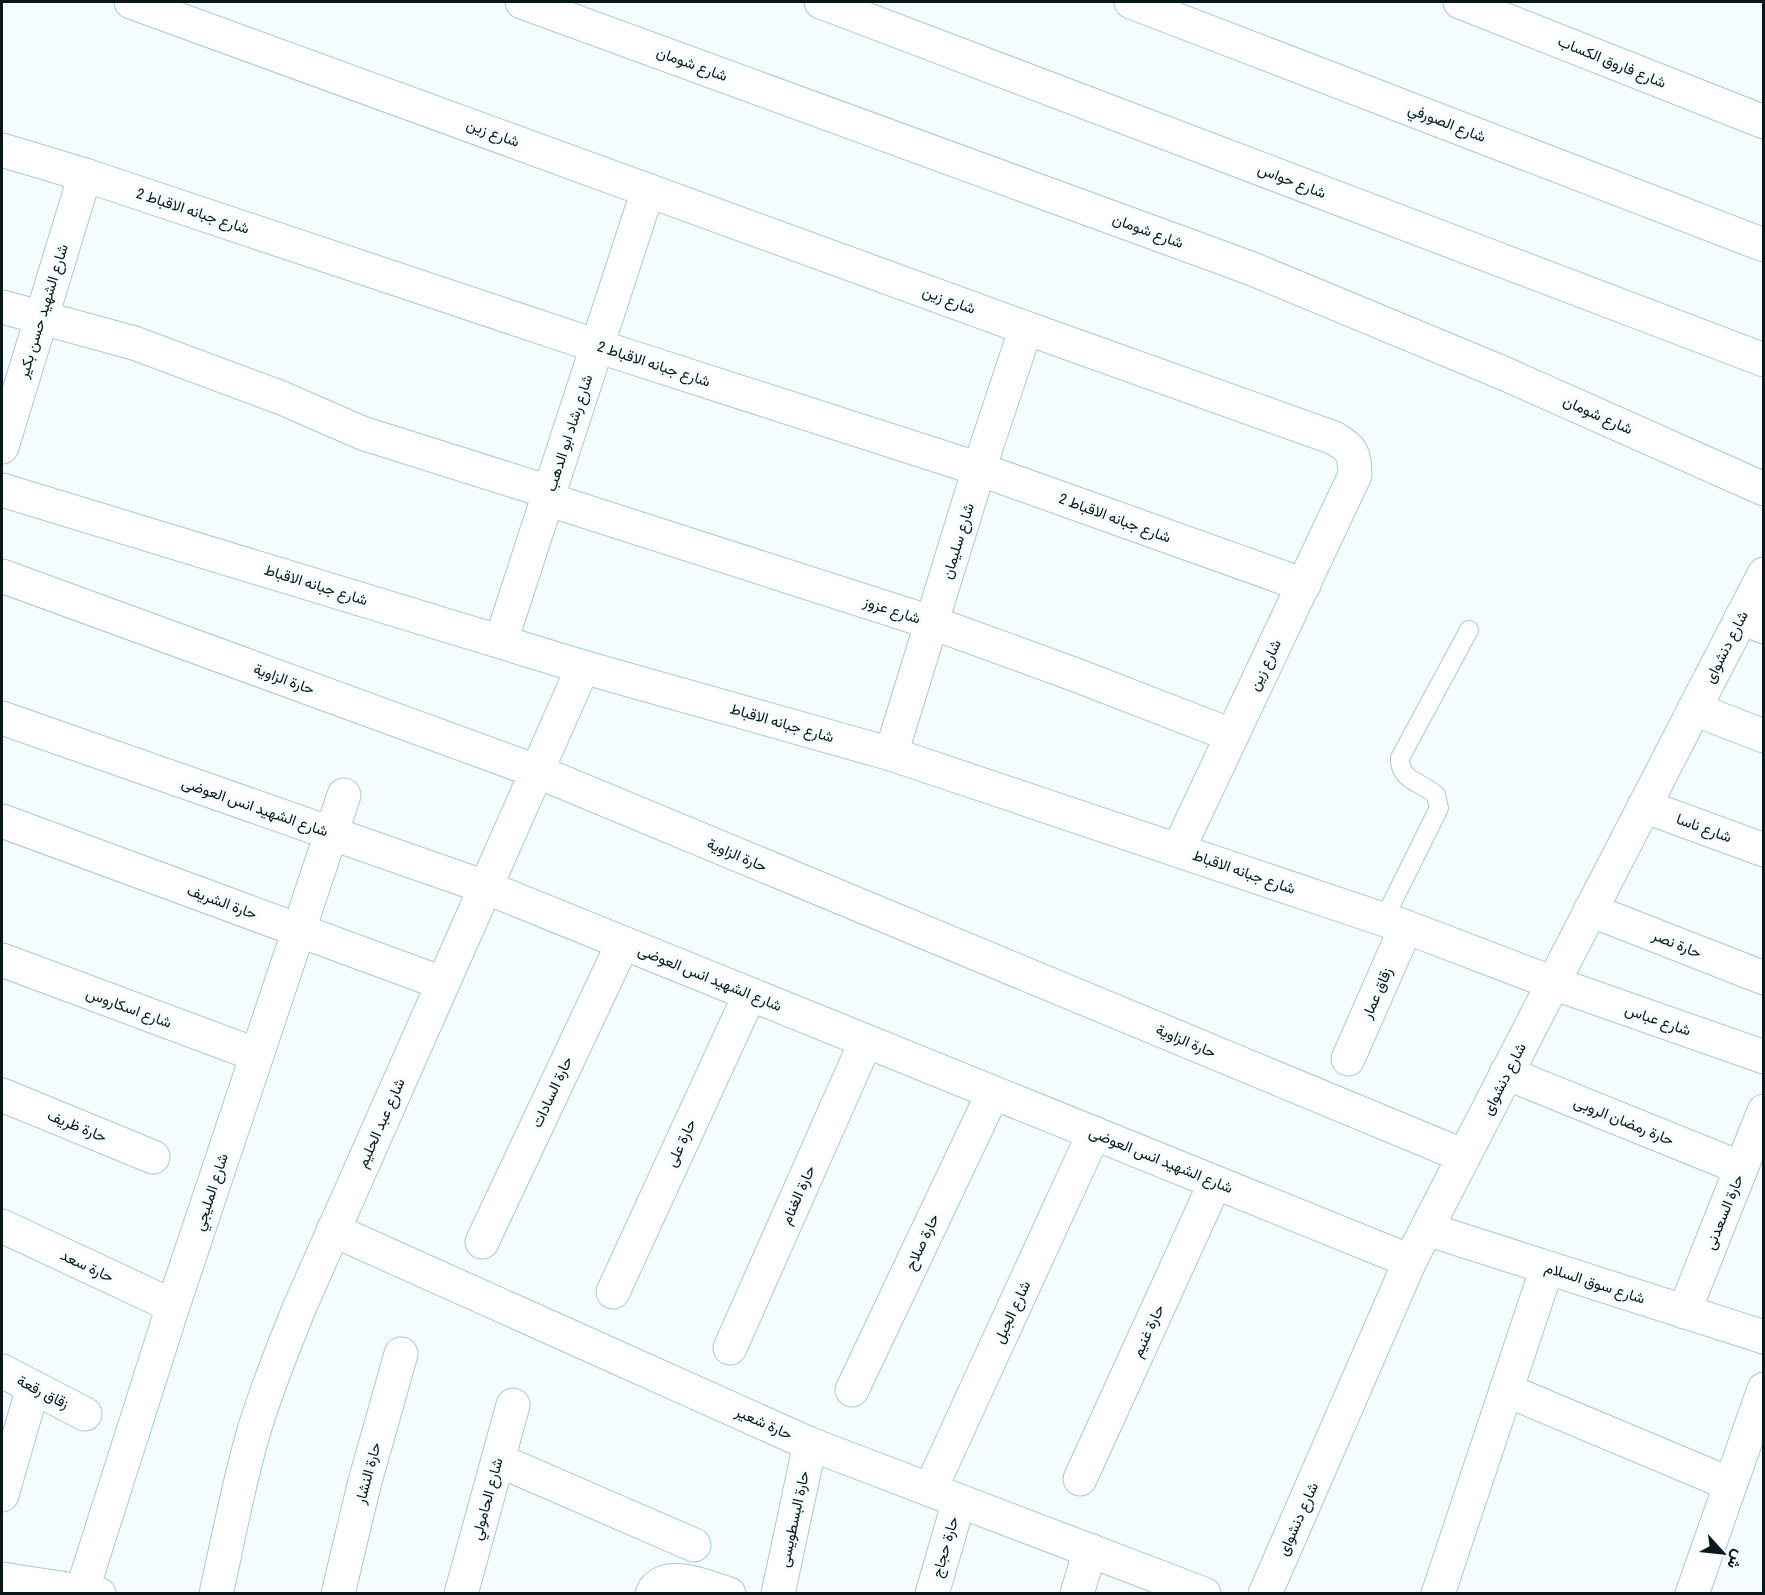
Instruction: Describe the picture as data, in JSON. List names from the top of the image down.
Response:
{
  "streets": {
    "street": [
      "شارع فاروق الكساب",
      "شارع شومان",
      "شارع الصورفي",
      "شارع زين",
      "شارع حواس",
      "شارع جبانه الاقباط 2",
      "شارع الشهيد حسن بكير",
      "شارع رشاد ابو الدهب",
      "شارع سليمان",
      "شارع جبانه الاقباط",
      "شارع عزوز",
      "شارع دنشواى",
      "حارة الزاوية",
      "شارع الشهيد انس العوضى",
      "شارع ناسا",
      "حارة الشريف",
      "حارة نصر",
      "زقاق عمار",
      "شارع اسكاروس",
      "شارع عباس",
      "حارة السادات",
      "حارة رمضان الروبى",
      "شارع عبد الحليم",
      "حارة ظريف",
      "حارة على",
      "شارع المليجي",
      "حارة الغنام",
      "حارة السعدنى",
      "حارة صلاح",
      "حارة سعد",
      "شارع سوق السلام",
      "شارع الجبل",
      "حارة غنيم",
      "زقاق رقعة",
      "حارة شعير",
      "حارة النشار",
      "شارع الحامولي",
      "حارة البسطويسى",
      "حارة حجاج"
    ]
  },
  "crossings": [
    ["شارع زين", "شارع جبانه الاقباط 2"],
    ["شارع زين", "شارع رشاد ابو الدهب"],
    ["شارع زين", "شارع سليمان"],
    ["شارع زين", "شارع جبانه الاقباط"],
    ["شارع زين", "شارع عزوز"],
    ["شارع جبانه الاقباط 2", "شارع الشهيد حسن بكير"],
    ["شارع جبانه الاقباط 2", "شارع رشاد ابو الدهب"],
    ["شارع جبانه الاقباط 2", "شارع سليمان"],
    ["شارع الشهيد حسن بكير", "شارع عزوز"],
    ["شارع رشاد ابو الدهب", "شارع جبانه الاقباط"],
    ["شارع رشاد ابو الدهب", "شارع عزوز"],
    ["شارع سليمان", "شارع جبانه الاقباط"],
    ["شارع سليمان", "شارع عزوز"],
    ["شارع جبانه الاقباط", "شارع دنشواى"],
    ["شارع جبانه الاقباط", "زقاق عمار"],
    ["شارع جبانه الاقباط", "شارع عباس"],
    ["شارع جبانه الاقباط", "شارع عبد الحليم"],
    ["شارع دنشواى", "حارة الزاوية"],
    ["شارع دنشواى", "شارع الشهيد انس العوضى"],
    ["شارع دنشواى", "شارع ناسا"],
    ["شارع دنشواى", "حارة نصر"],
    ["شارع دنشواى", "شارع عباس"],
    ["شارع دنشواى", "حارة رمضان الروبى"],
    ["شارع دنشواى", "شارع سوق السلام"],
    ["حارة الزاوية", "شارع عبد الحليم"],
    ["شارع الشهيد انس العوضى", "حارة السادات"],
    ["شارع الشهيد انس العوضى", "شارع عبد الحليم"],
    ["شارع الشهيد انس العوضى", "حارة على"],
    ["شارع الشهيد انس العوضى", "شارع المليجي"],
    ["شارع الشهيد انس العوضى", "حارة الغنام"],
    ["شارع الشهيد انس العوضى", "حارة صلاح"],
    ["شارع الشهيد انس العوضى", "شارع الجبل"],
    ["شارع الشهيد انس العوضى", "حارة غنيم"],
    ["حارة الشريف", "شارع عبد الحليم"],
    ["حارة الشريف", "شارع المليجي"],
    ["شارع اسكاروس", "شارع المليجي"],
    ["حارة رمضان الروبى", "حارة السعدنى"],
    ["شارع عبد الحليم", "حارة شعير"],
    ["شارع المليجي", "حارة سعد"],
    ["حارة السعدنى", "شارع سوق السلام"],
    ["شارع الجبل", "حارة شعير"],
    ["شارع الجبل", "حارة حجاج"],
    ["حارة شعير", "حارة البسطويسى"],
    ["حارة شعير", "حارة حجاج"]
  ],
  "north": "bottom right"
}
